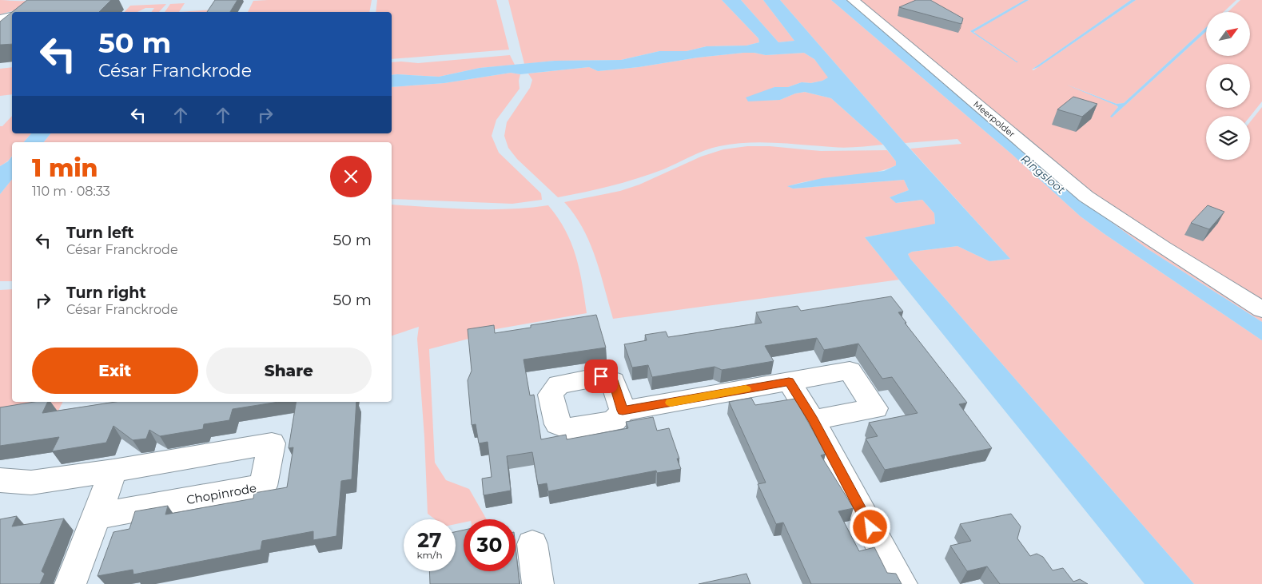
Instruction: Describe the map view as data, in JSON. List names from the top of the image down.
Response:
{
  "streets": {
    "street": ["Meerpolder", "Chopinrode"]
  },
  "water": ["Ringsloot"],
  "north": "top right",
  "page": {
    "turn": ["50 m", "César Franckrode"],
    "heading": ["1 min", "110 m · 08:33"],
    "list": [
      {
        "name": "Turn left",
        "note": "César Franckrode",
        "value": "50 m"
      },
      {
        "name": "Turn right",
        "note": "César Franckrode",
        "value": "50 m"
      }
    ],
    "buttons": ["Exit", "Share"],
    "speed": "27 km/h",
    "limit": "30"
  }
}
